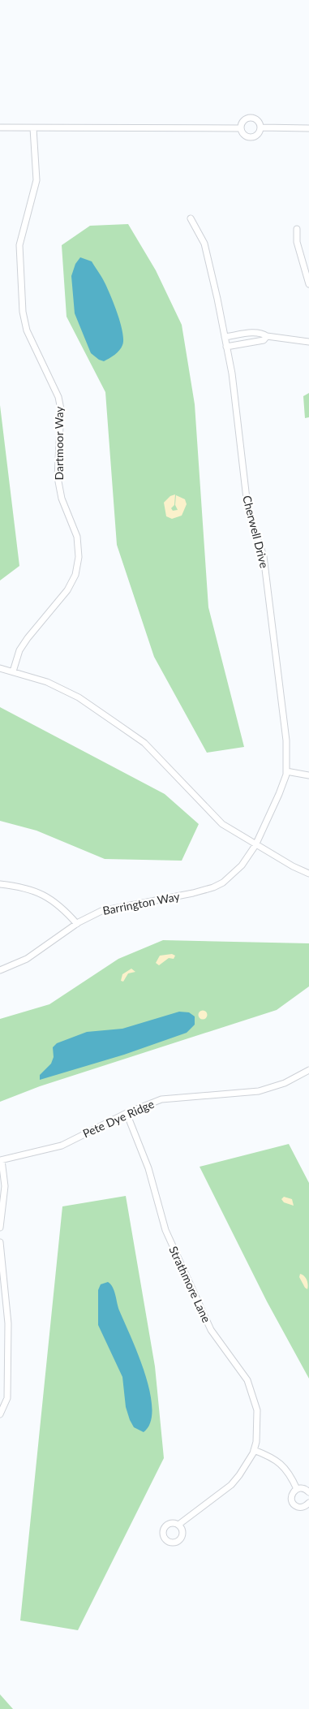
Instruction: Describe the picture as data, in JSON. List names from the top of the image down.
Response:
{
  "streets": {
    "street": [
      "Dartmoor Way",
      "Cherwell Drive",
      "Barrington Way",
      "Pete Dye Ridge",
      "Strathmore Lane"
    ]
  },
  "crossings": [
    ["Cherwell Drive", "Barrington Way"],
    ["Pete Dye Ridge", "Strathmore Lane"]
  ]
}
